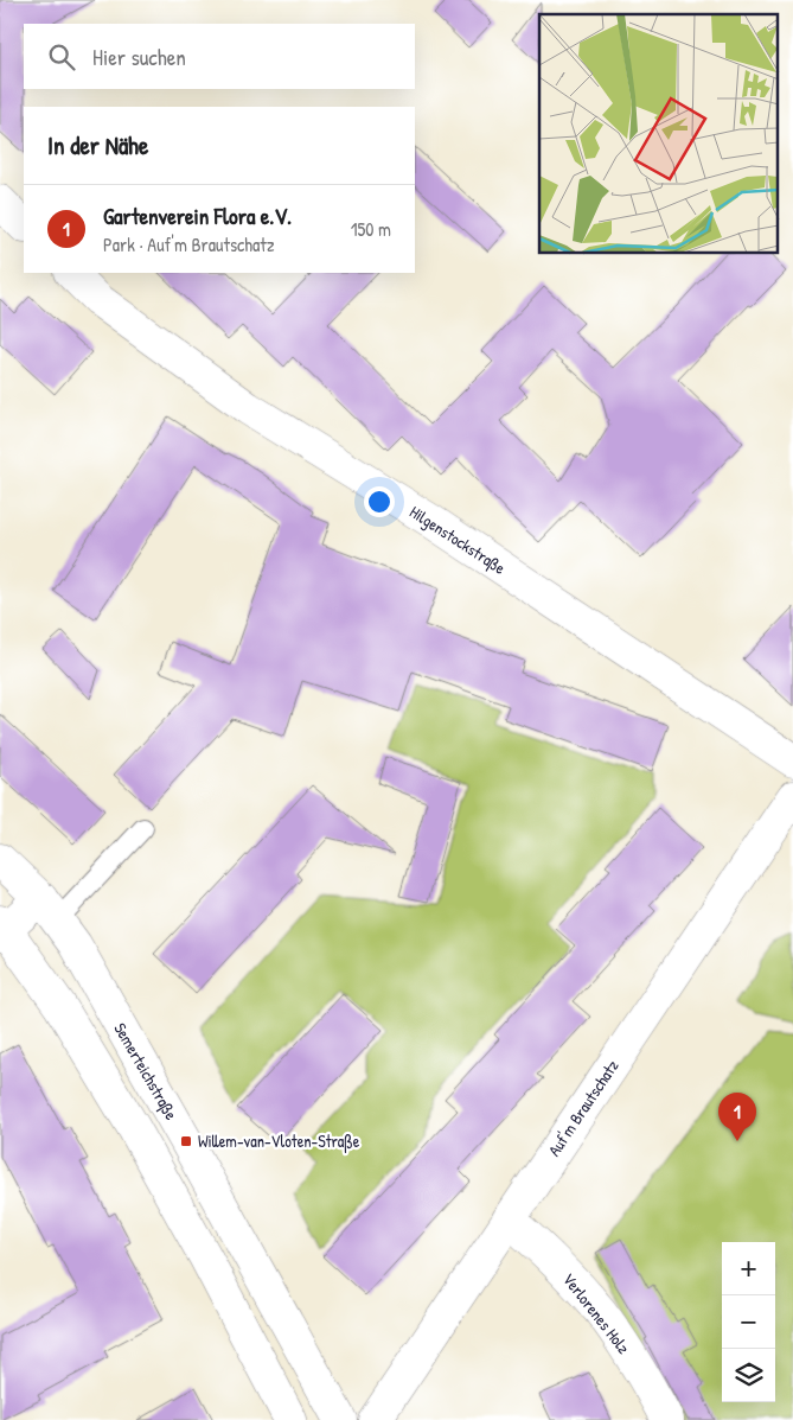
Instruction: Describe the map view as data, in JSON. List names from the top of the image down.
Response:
{
  "streets": {
    "street": [
      "Hilgenstockstraße",
      "Semerteichstraße",
      "Auf'm Brautschatz",
      "Verlorenes Holz"
    ]
  },
  "crossings": [
    ["Auf'm Brautschatz", "Verlorenes Holz"]
  ],
  "places": {
    "transit": ["Willem-van-Vloten-Straße"]
  },
  "page": {
    "search": "Hier suchen",
    "heading": "In der Nähe",
    "list": [
      {
        "mark": "1",
        "name": "Gartenverein Flora e.V.",
        "note": "Park · Auf'm Brautschatz",
        "value": "150 m"
      }
    ],
    "pins": "1",
    "map_buttons": ["+", "−"]
  }
}
